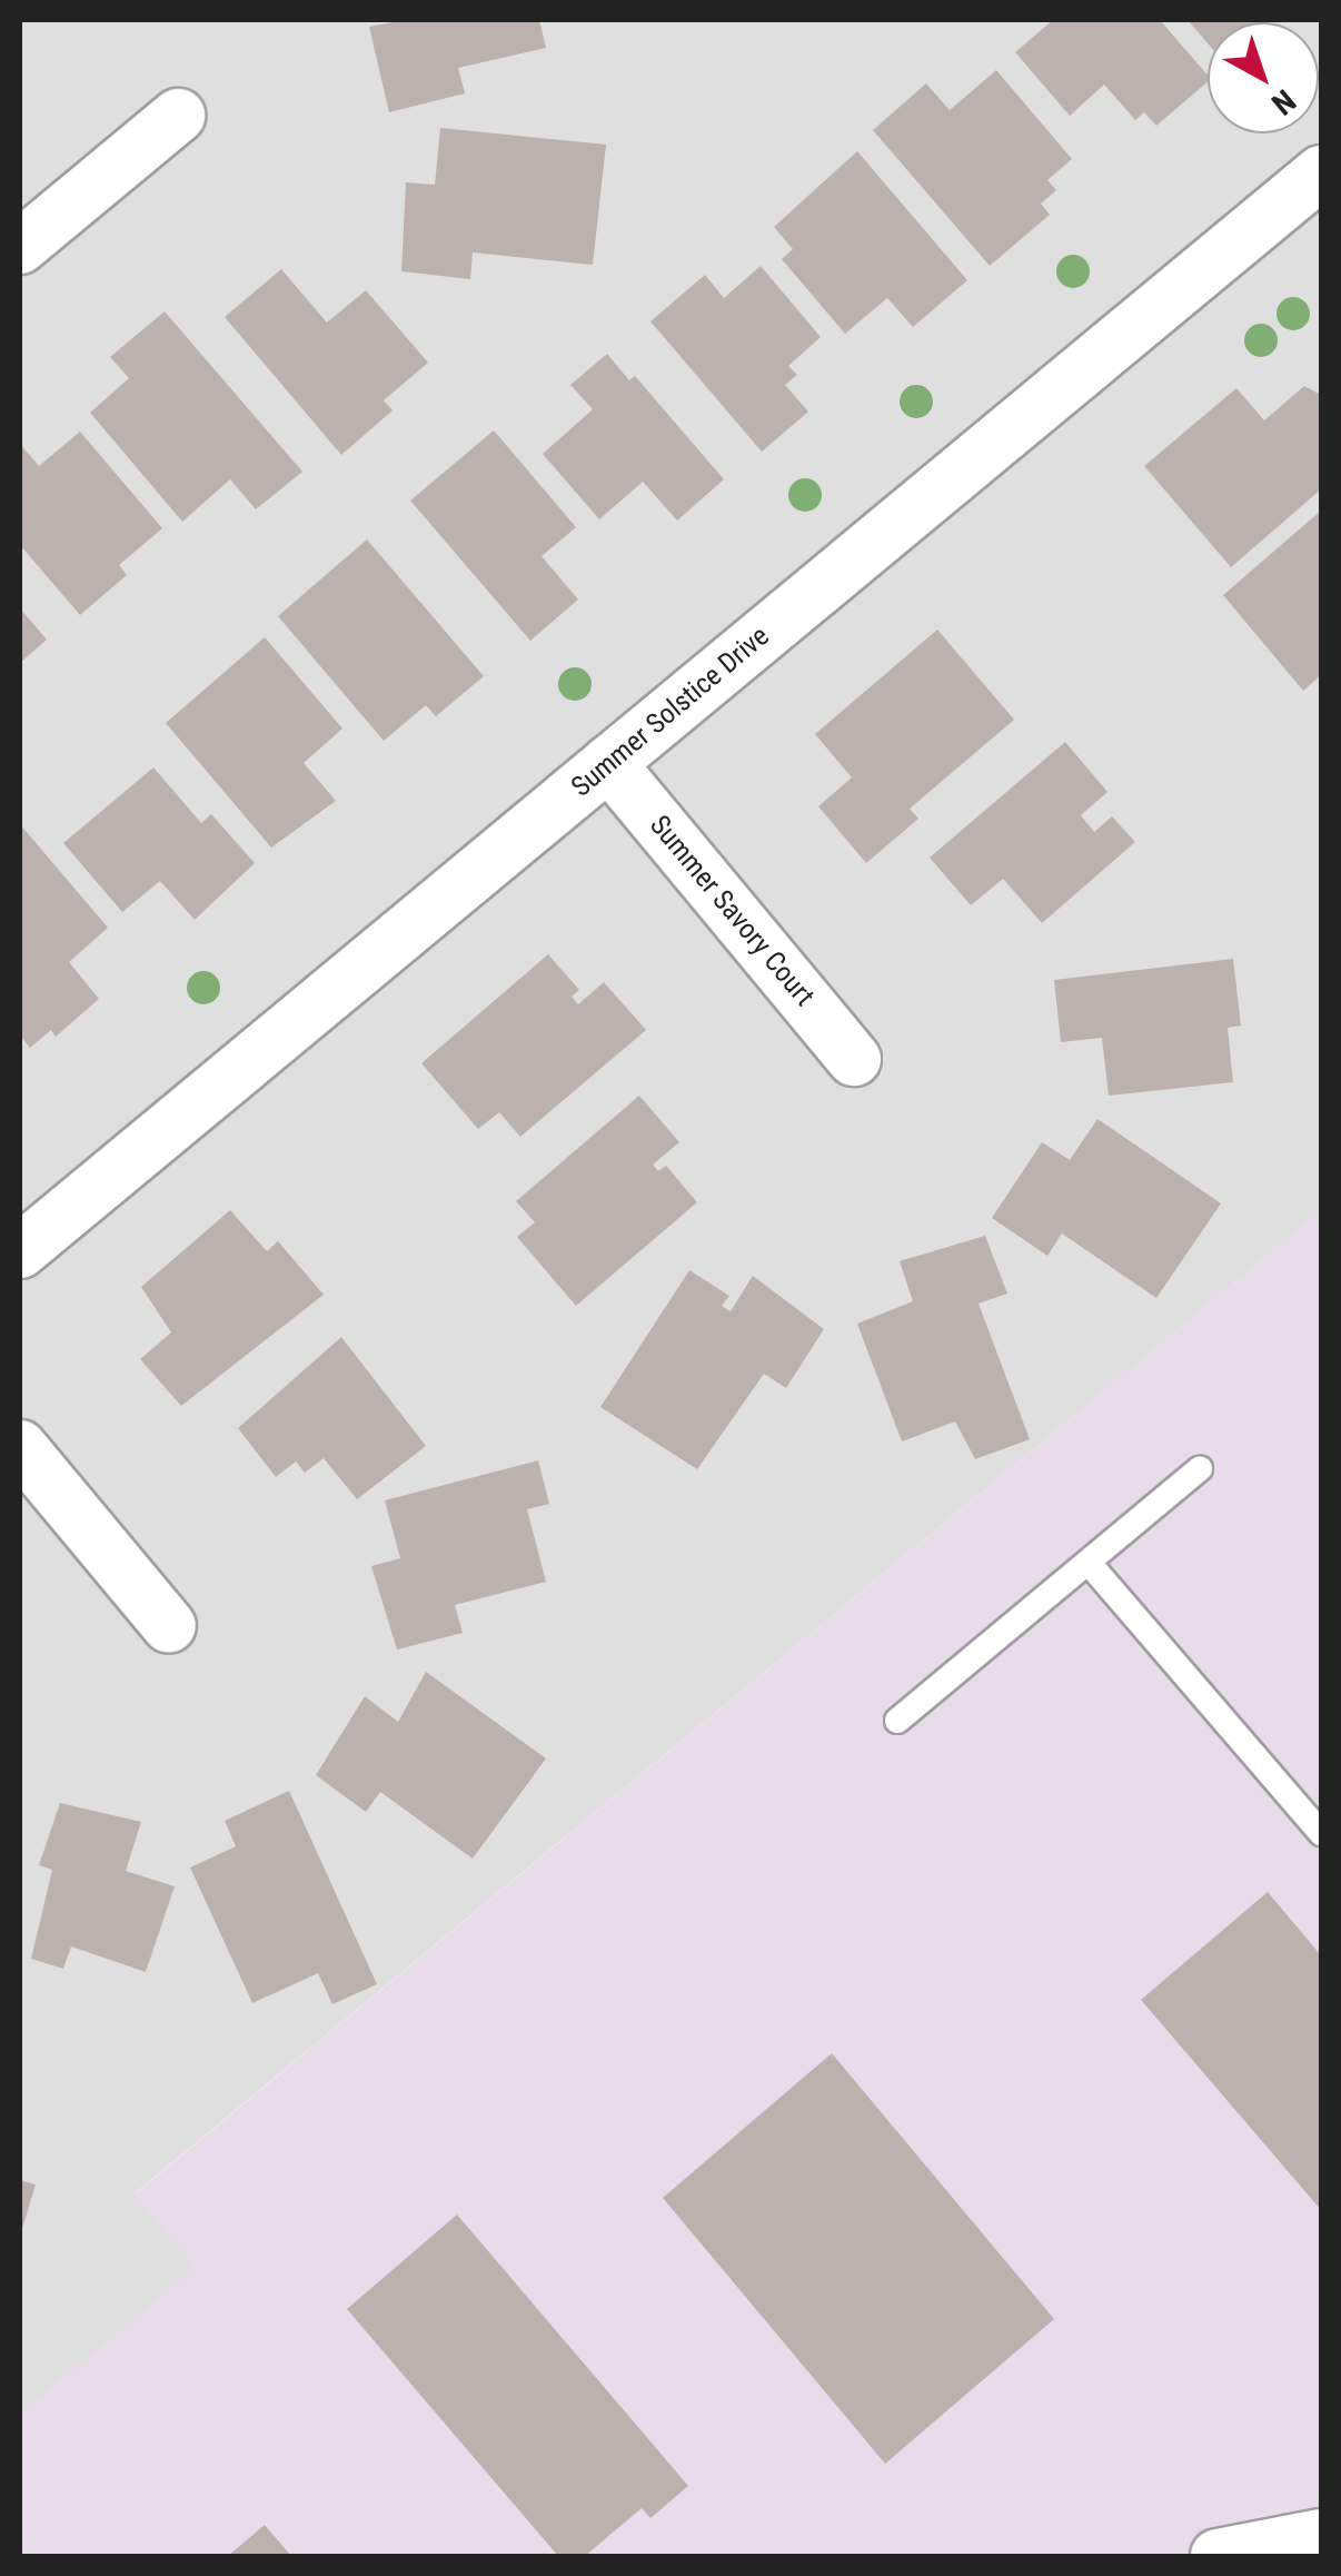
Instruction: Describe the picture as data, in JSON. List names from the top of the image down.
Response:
{
  "streets": {
    "street": ["Summer Solstice Drive", "Summer Savory Court"]
  },
  "crossings": [
    ["Summer Solstice Drive", "Summer Savory Court"]
  ],
  "north": "bottom right"
}
